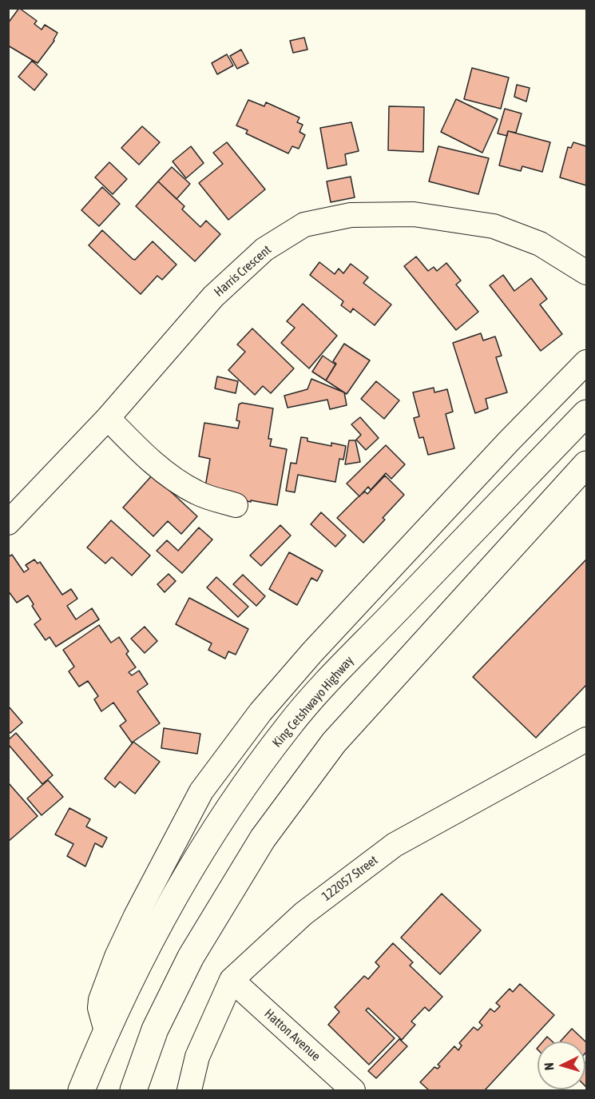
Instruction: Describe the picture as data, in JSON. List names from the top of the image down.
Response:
{
  "streets": {
    "main road": ["King Cetshwayo Highway"],
    "street": ["Harris Crescent", "122057 Street", "Hatton Avenue"]
  },
  "crossings": [
    ["122057 Street", "Hatton Avenue"]
  ],
  "north": "left"
}
